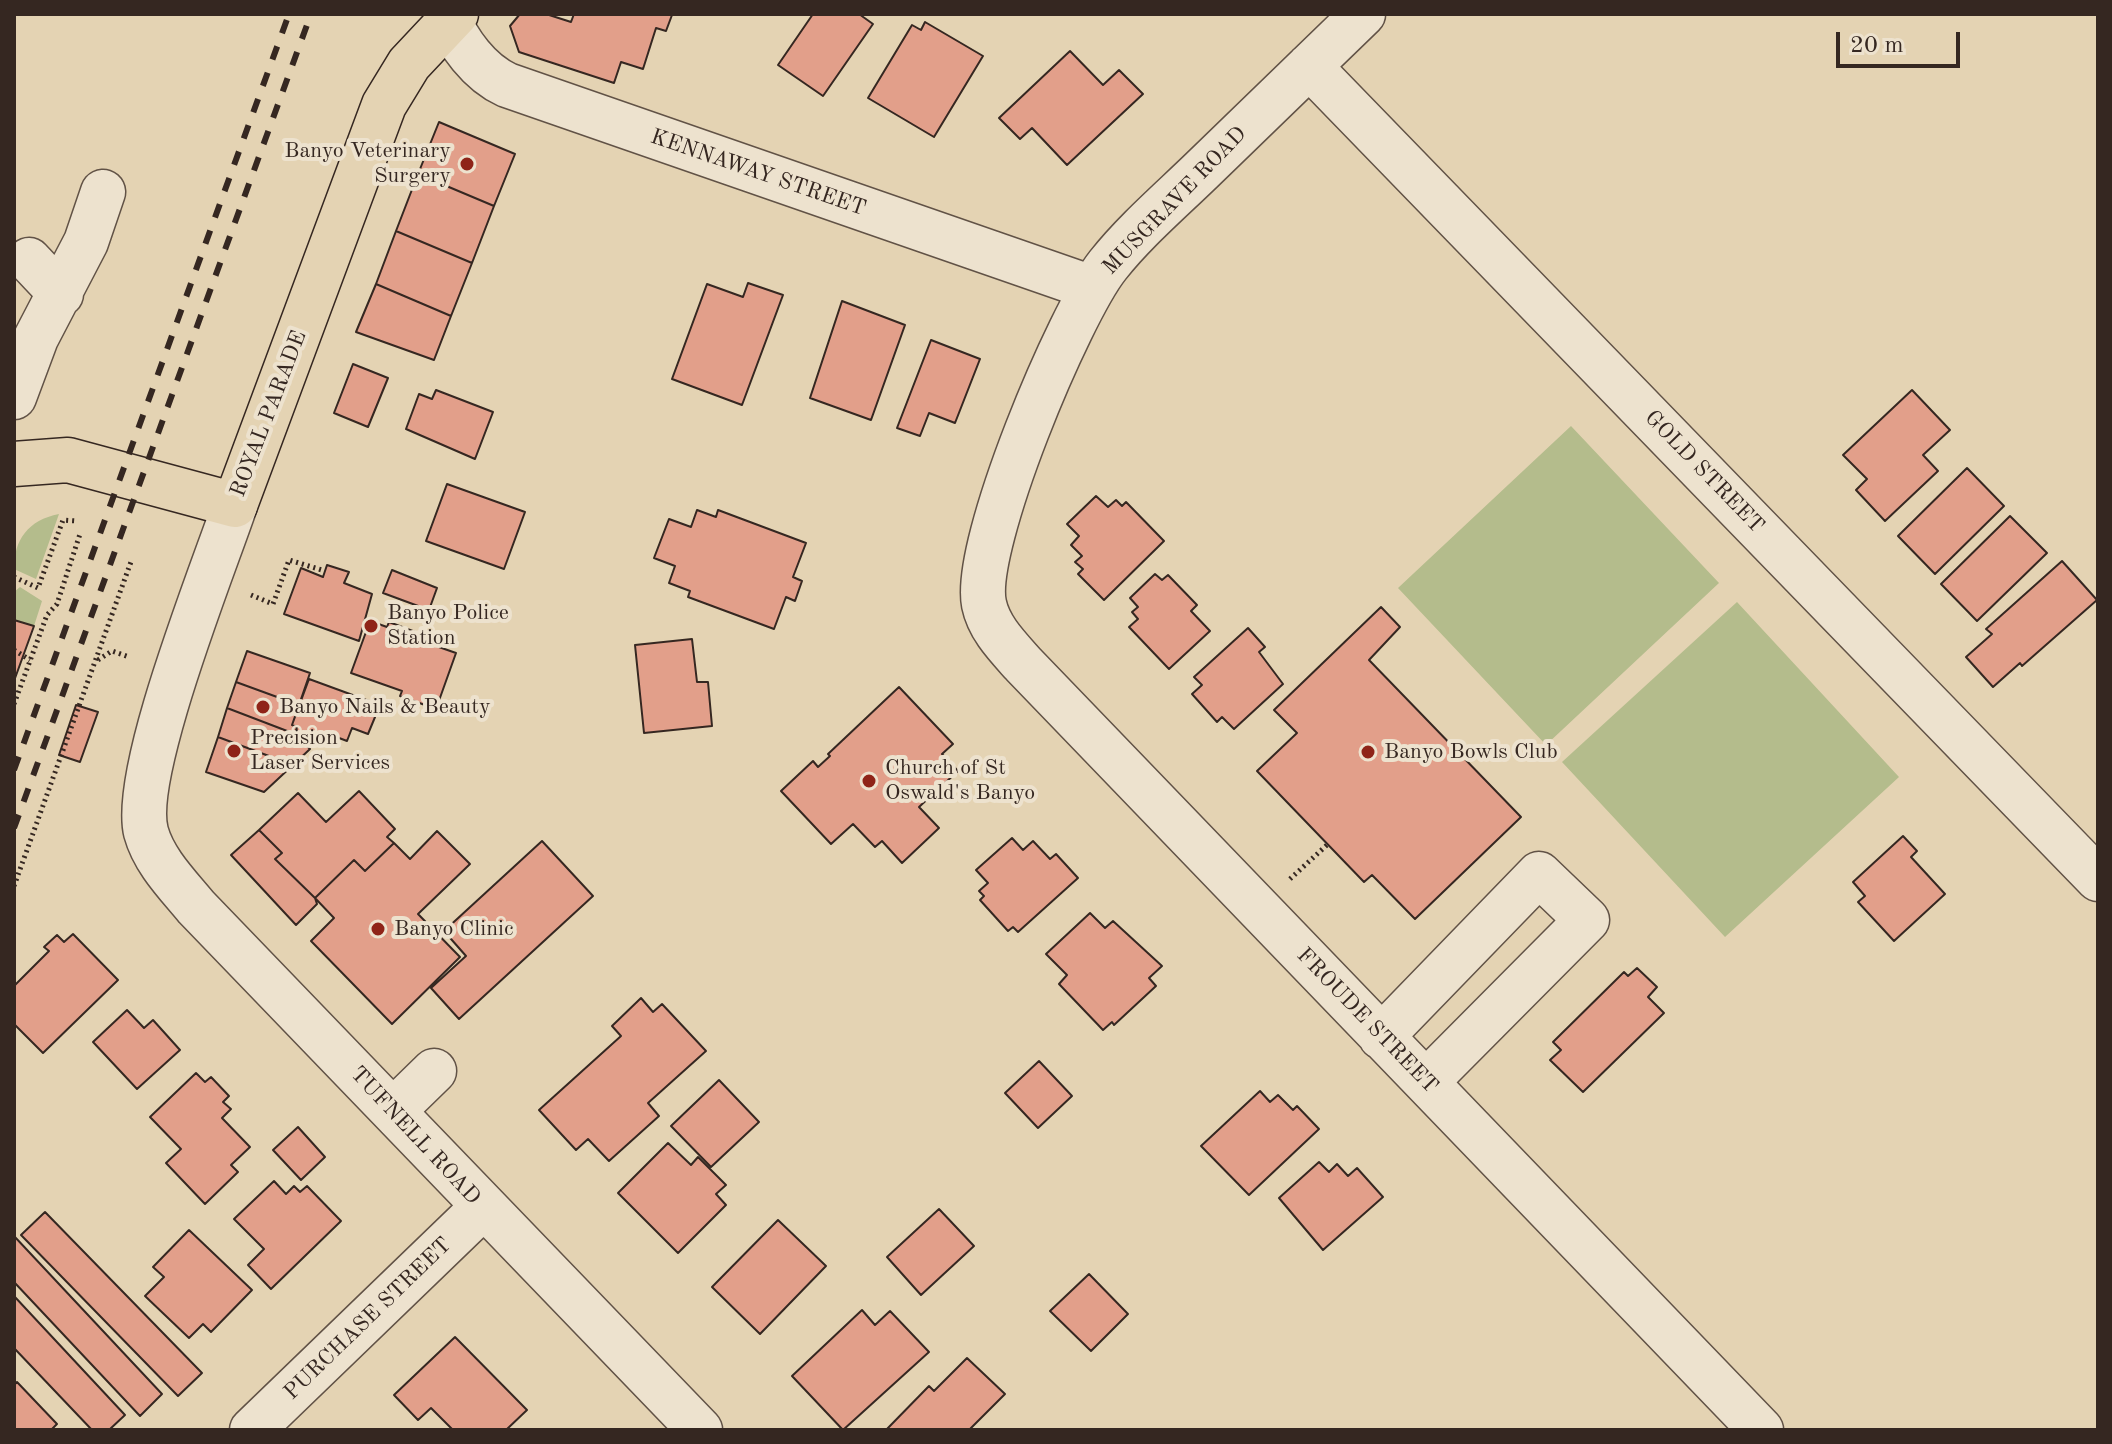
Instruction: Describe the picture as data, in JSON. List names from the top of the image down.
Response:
{
  "streets": {
    "main road": ["ROYAL PARADE"],
    "street": [
      "KENNAWAY STREET",
      "MUSGRAVE ROAD",
      "GOLD STREET",
      "FROUDE STREET",
      "TUFNELL ROAD",
      "PURCHASE STREET"
    ]
  },
  "crossings": [
    ["KENNAWAY STREET", "MUSGRAVE ROAD"],
    ["KENNAWAY STREET", "ROYAL PARADE"],
    ["MUSGRAVE ROAD", "GOLD STREET"],
    ["MUSGRAVE ROAD", "FROUDE STREET"],
    ["ROYAL PARADE", "TUFNELL ROAD"],
    ["TUFNELL ROAD", "PURCHASE STREET"]
  ],
  "places": [
    "Banyo Veterinary Surgery",
    "Banyo Police Station",
    "Banyo Nails & Beauty",
    "Precision Laser Services",
    "Banyo Bowls Club",
    "Church of St Oswald's Banyo",
    "Banyo Clinic"
  ],
  "scale_bar": "20 m"
}
